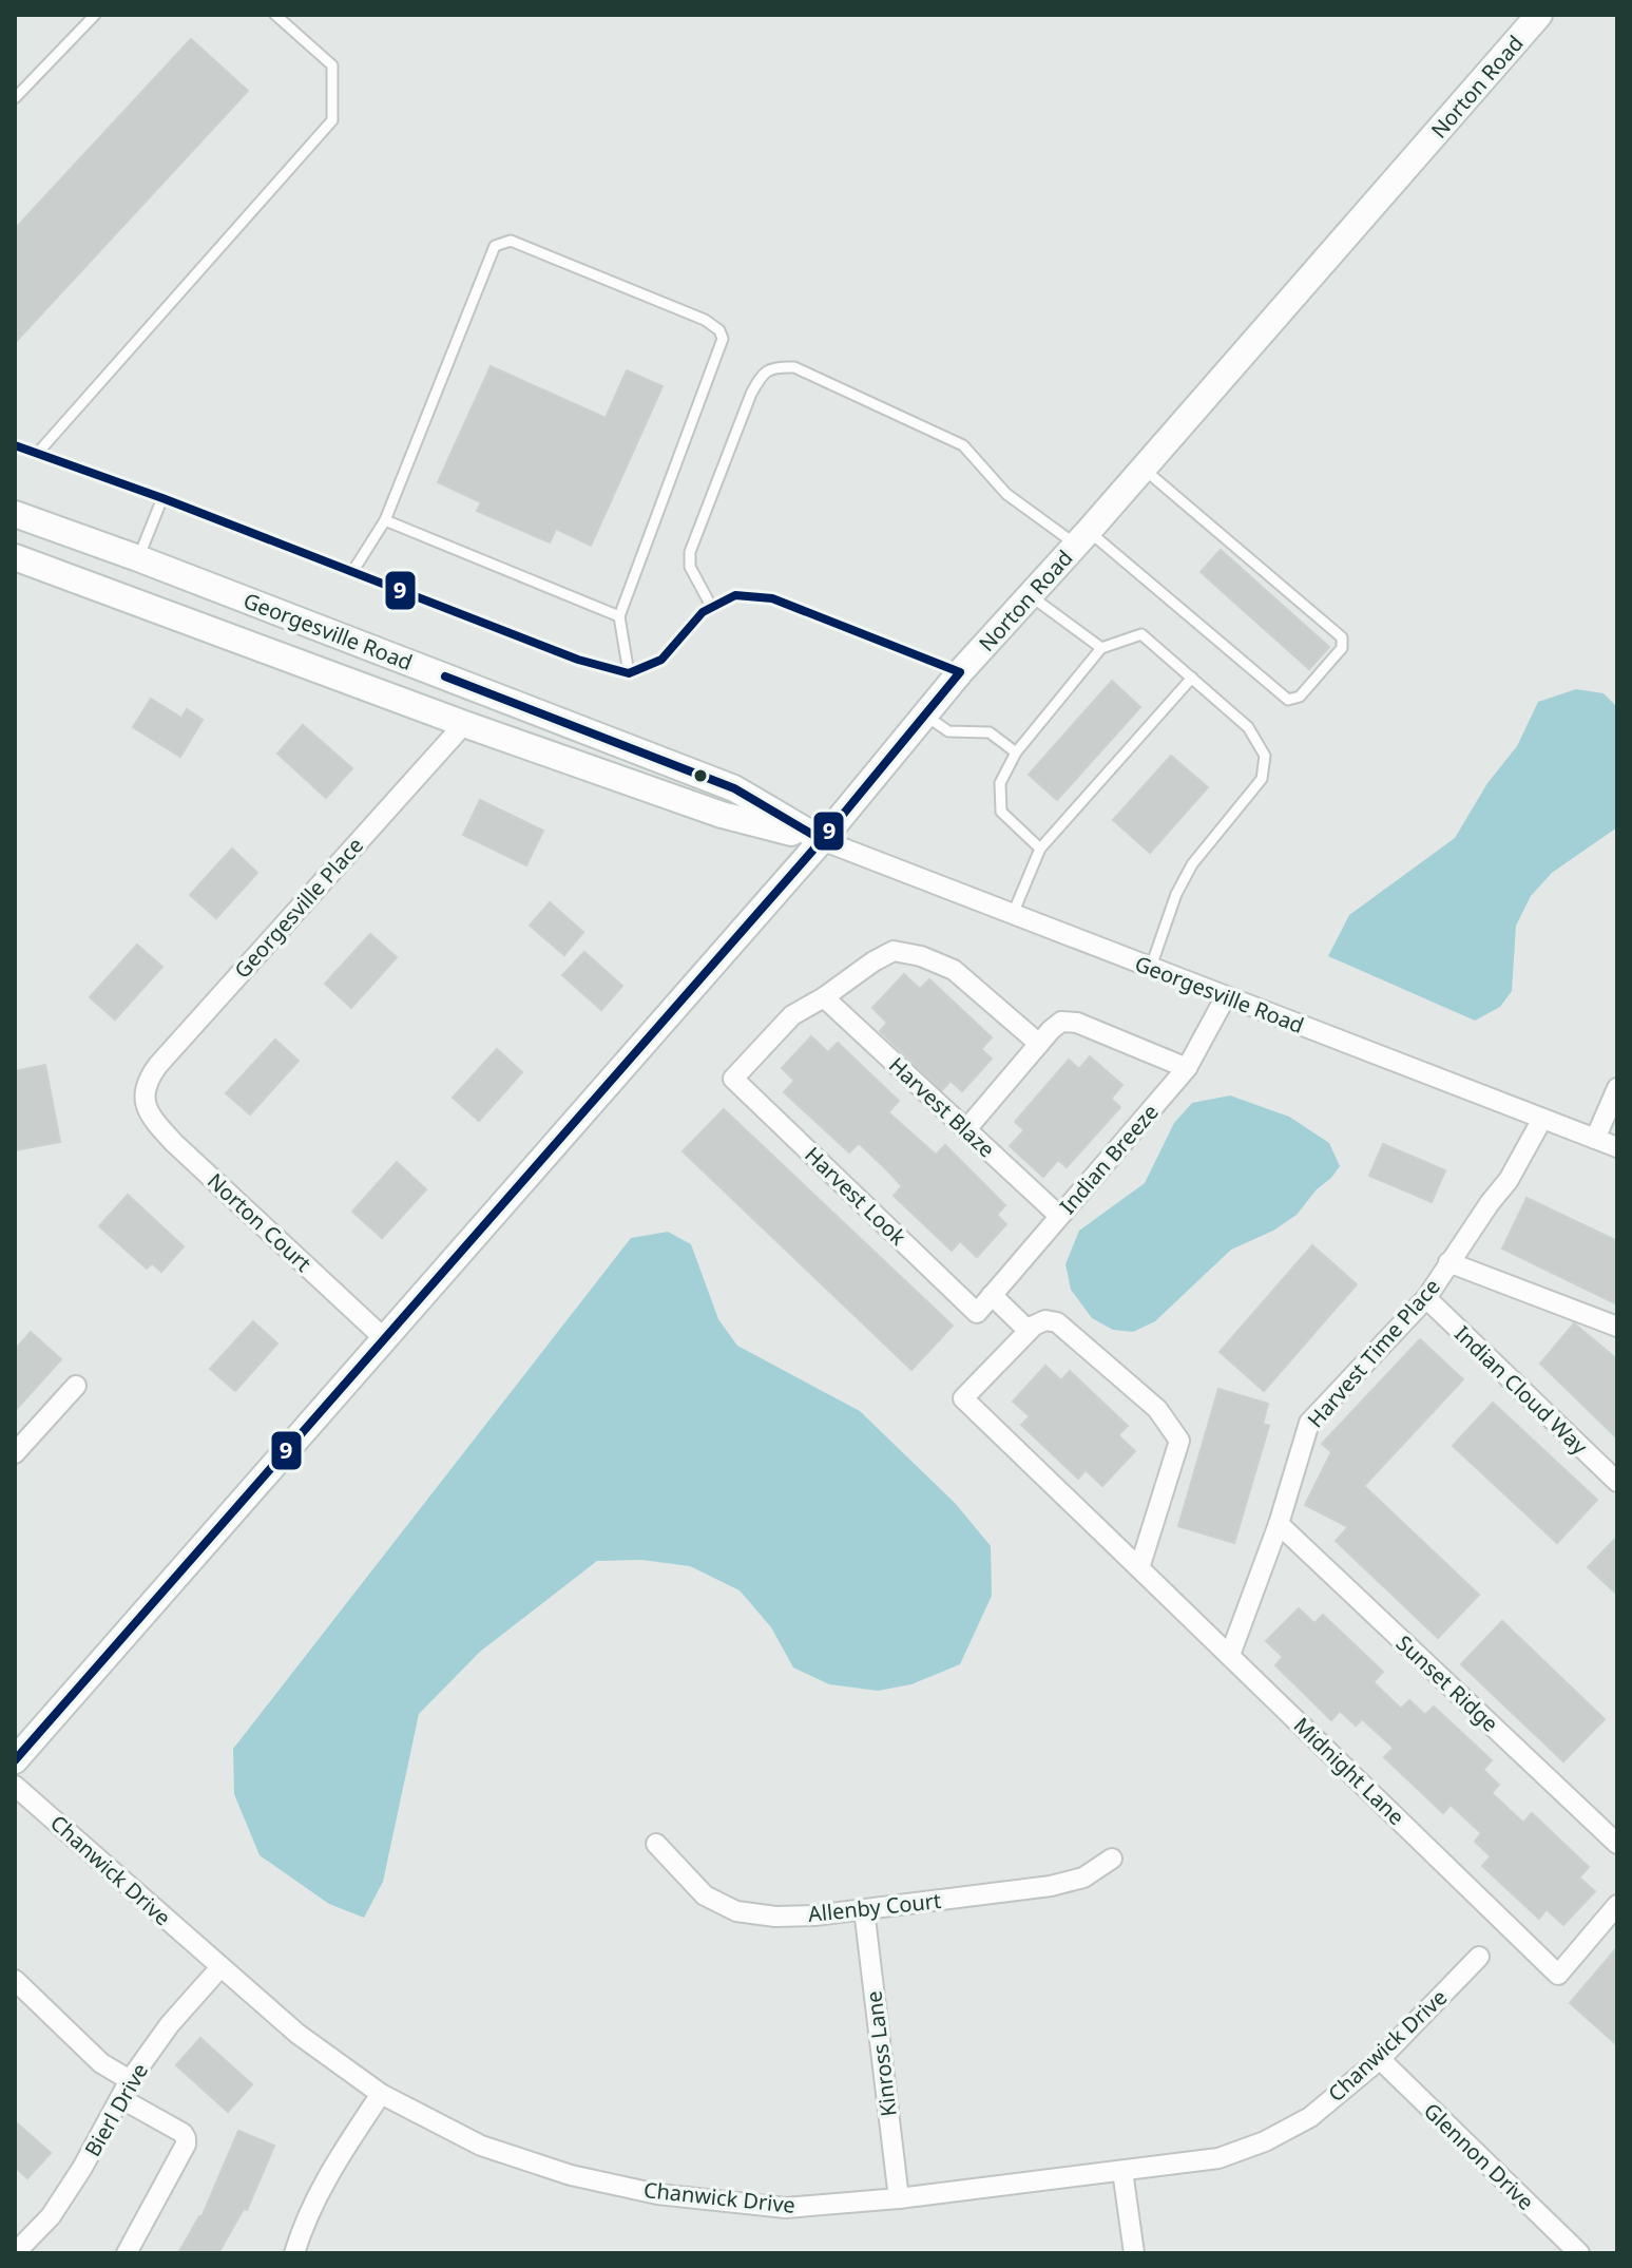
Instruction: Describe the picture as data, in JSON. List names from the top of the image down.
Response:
{
  "streets": {
    "main road": ["Norton Road", "Georgesville Road"],
    "street": [
      "Georgesville Place",
      "Harvest Blaze",
      "Indian Breeze",
      "Harvest Look",
      "Norton Court",
      "Harvest Time Place",
      "Indian Cloud Way",
      "Sunset Ridge",
      "Midnight Lane",
      "Chanwick Drive",
      "Allenby Court",
      "Kinross Lane",
      "Bierl Drive",
      "Glennon Drive"
    ]
  },
  "crossings": [
    ["Norton Road", "Georgesville Road"],
    ["Norton Road", "Norton Court"],
    ["Georgesville Road", "Georgesville Place"],
    ["Georgesville Road", "Indian Breeze"],
    ["Georgesville Road", "Harvest Time Place"],
    ["Georgesville Place", "Norton Court"],
    ["Harvest Blaze", "Indian Breeze"],
    ["Harvest Blaze", "Harvest Look"],
    ["Indian Breeze", "Harvest Look"],
    ["Harvest Time Place", "Indian Cloud Way"],
    ["Harvest Time Place", "Sunset Ridge"],
    ["Harvest Time Place", "Midnight Lane"],
    ["Chanwick Drive", "Kinross Lane"],
    ["Chanwick Drive", "Bierl Drive"],
    ["Chanwick Drive", "Glennon Drive"],
    ["Allenby Court", "Kinross Lane"]
  ],
  "lines": ["transit line 9"]
}
